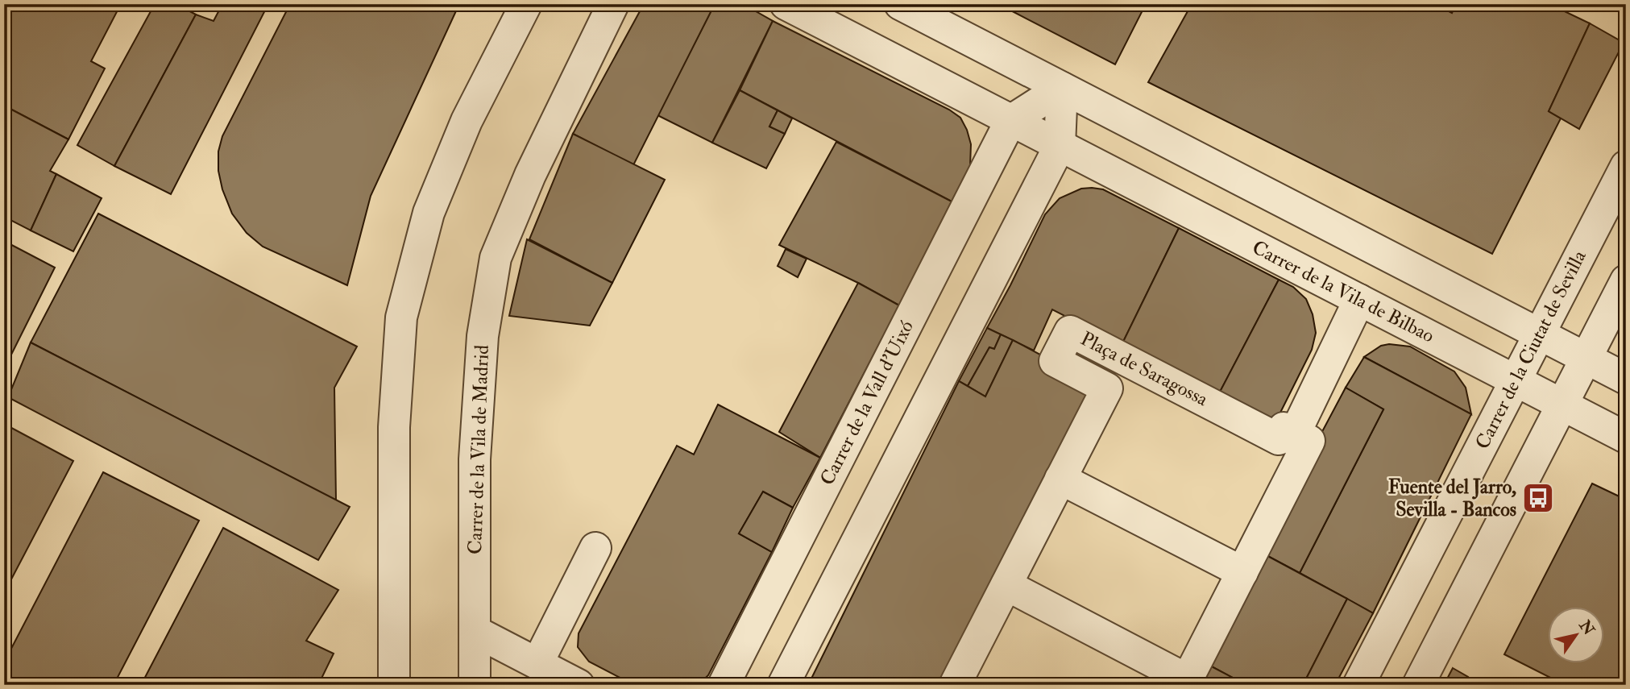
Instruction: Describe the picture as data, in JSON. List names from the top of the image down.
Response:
{
  "streets": {
    "street": [
      "Carrer de la Vila de Bilbao",
      "Carrer de la Ciutat de Sevilla",
      "Plaça de Saragossa",
      "Carrer de la Vall d'Uixó",
      "Carrer de la Vila de Madrid"
    ]
  },
  "crossings": [
    ["Carrer de la Vila de Bilbao", "Carrer de la Ciutat de Sevilla"],
    ["Carrer de la Vila de Bilbao", "Carrer de la Vall d'Uixó"]
  ],
  "places": {
    "bus stop": ["Fuente del Jarro, Sevilla - Bancos"]
  },
  "north": "top right"
}
